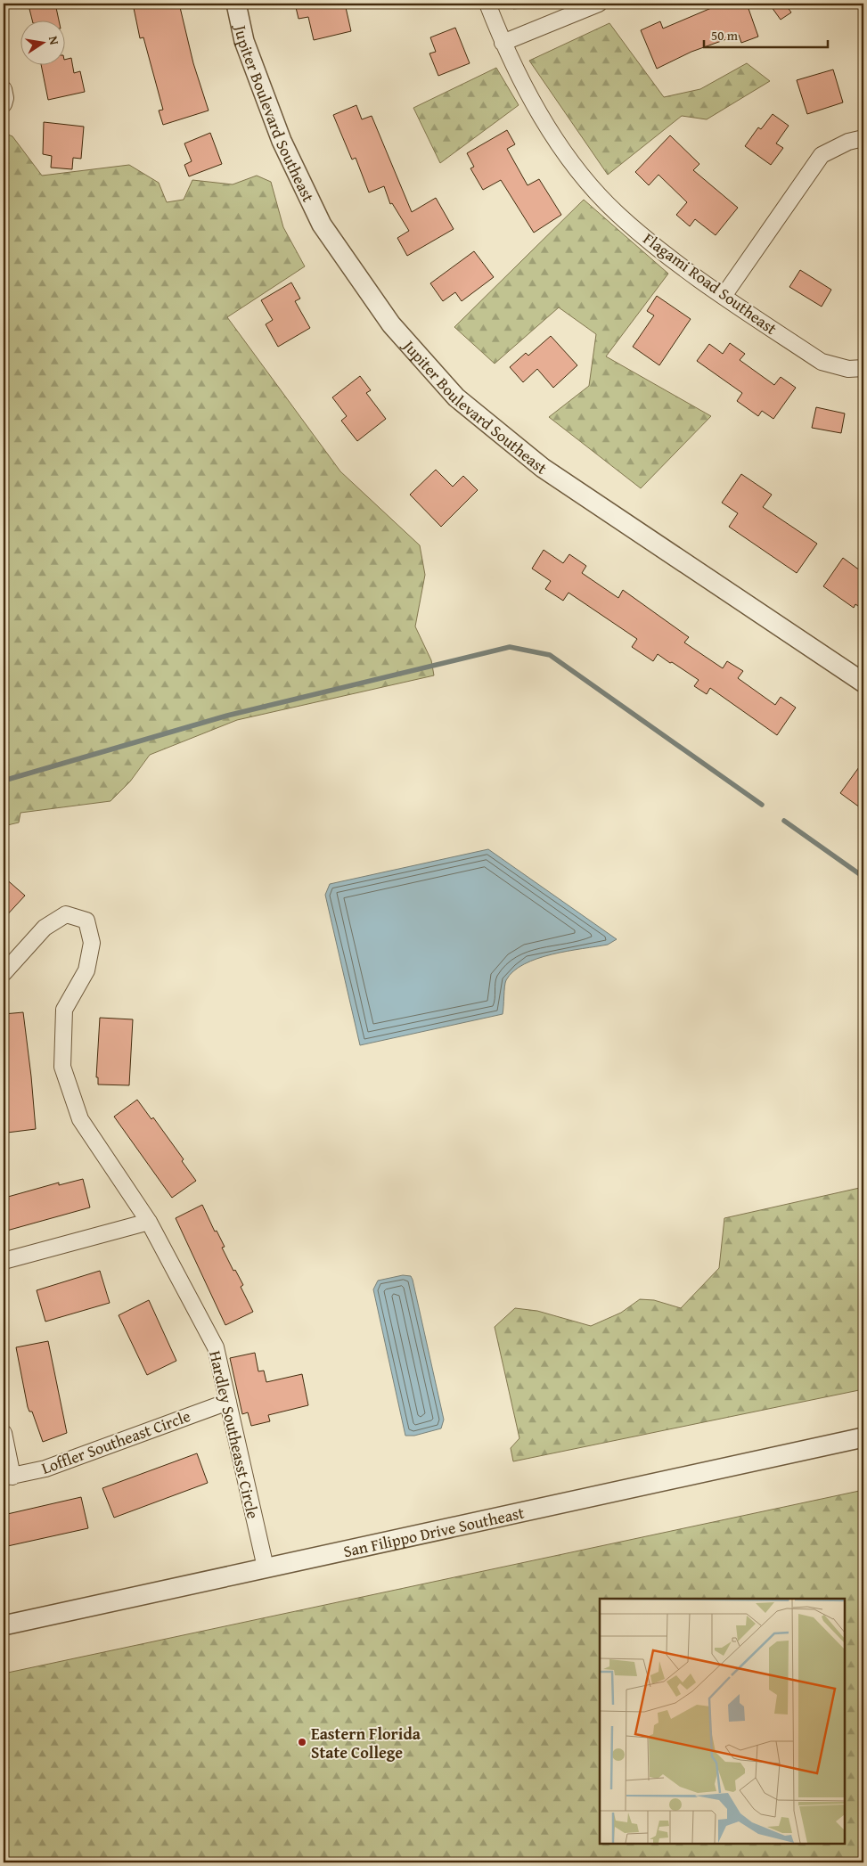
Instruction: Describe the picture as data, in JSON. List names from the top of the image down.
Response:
{
  "streets": {
    "street": [
      "Jupiter Boulevard Southeast",
      "Flagami Road Southeast",
      "Hardley Southeasst Circle",
      "Loffler Southeast Circle",
      "San Filippo Drive Southeast"
    ]
  },
  "crossings": [
    ["Hardley Southeasst Circle", "Loffler Southeast Circle"],
    ["Hardley Southeasst Circle", "San Filippo Drive Southeast"]
  ],
  "places": ["Eastern Florida State College"],
  "scale_bar": "50 m",
  "north": "right"
}
